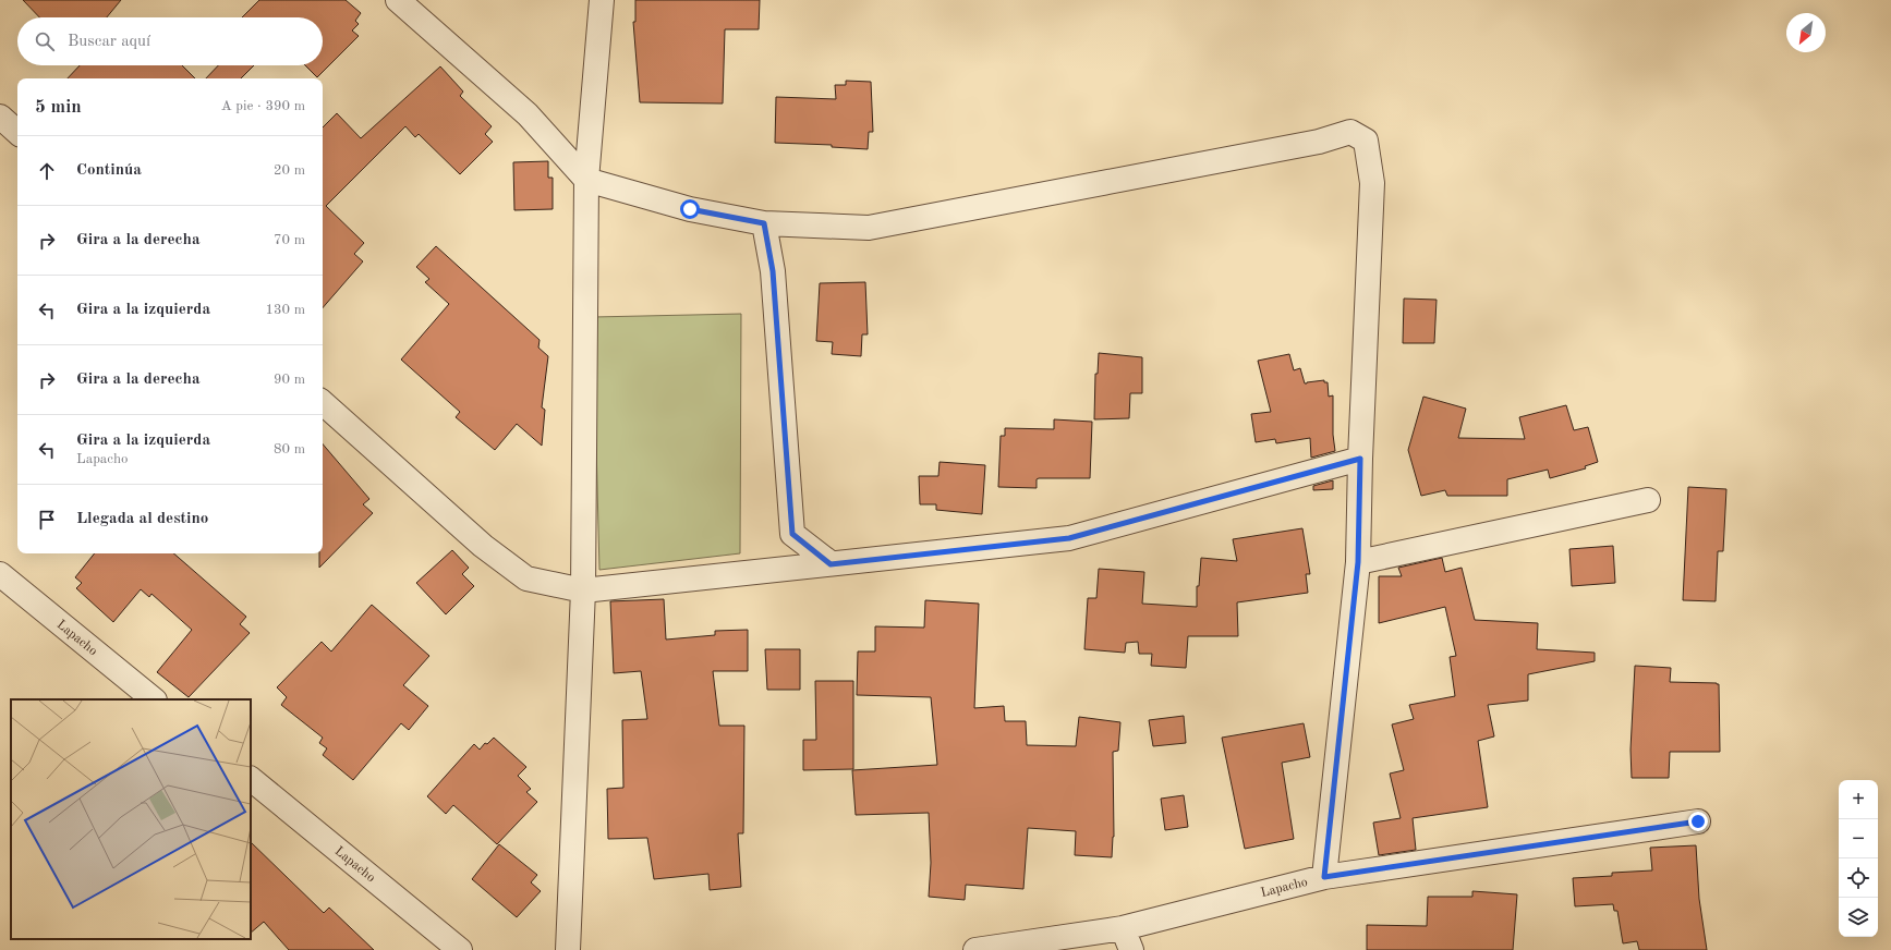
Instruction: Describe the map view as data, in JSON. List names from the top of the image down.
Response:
{
  "streets": {
    "street": ["Lapacho"]
  },
  "north": "bottom left",
  "page": {
    "search": "Buscar aquí",
    "heading": ["5 min", "A pie · 390 m"],
    "list": [
      ["Continúa", "20 m"],
      ["Gira a la derecha", "70 m"],
      ["Gira a la izquierda", "130 m"],
      ["Gira a la derecha", "90 m"],
      ["Gira a la izquierda", "Lapacho", "80 m"],
      "Llegada al destino"
    ],
    "map_buttons": ["+", "−"]
  }
}
